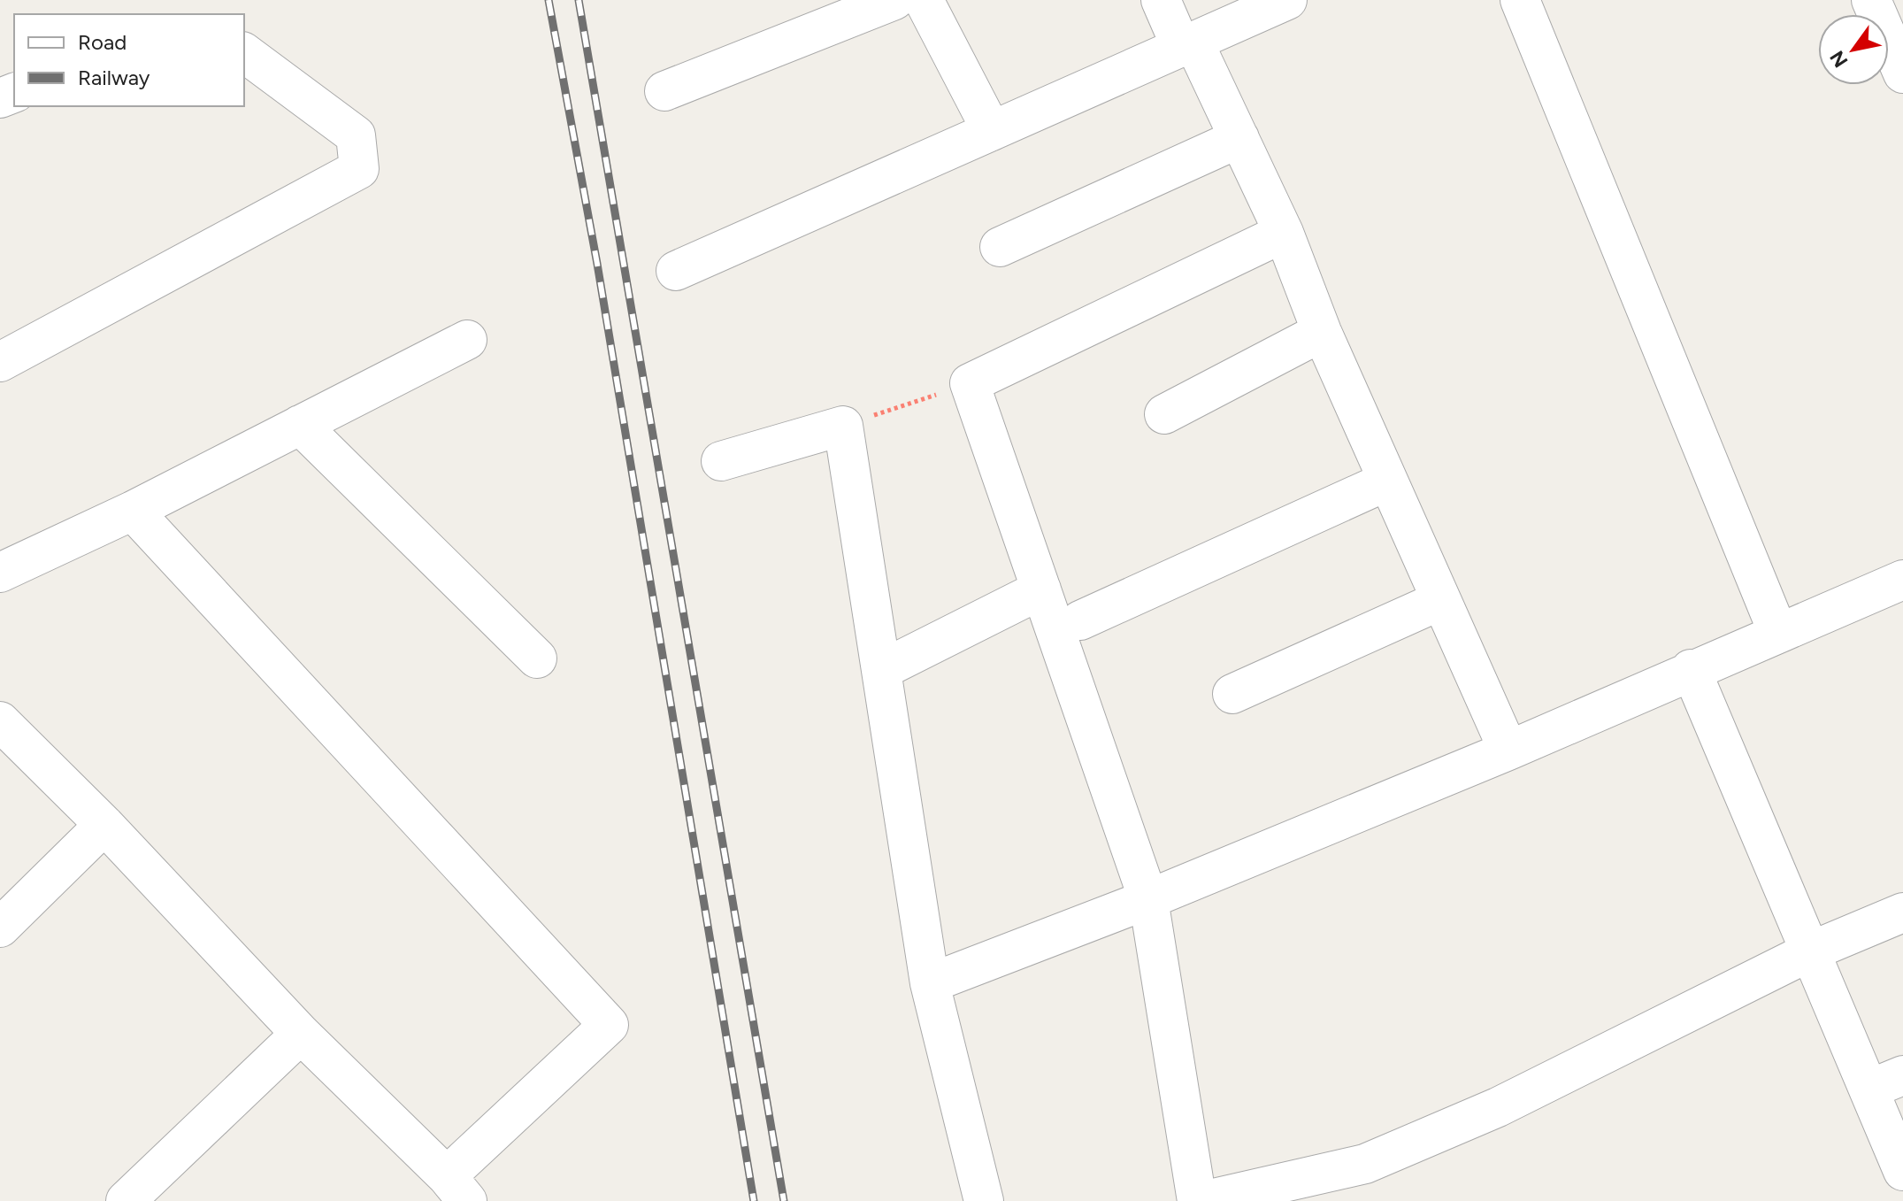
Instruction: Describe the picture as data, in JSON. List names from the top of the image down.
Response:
{
  "legend": ["Road", "Railway"],
  "north": "bottom left"
}
